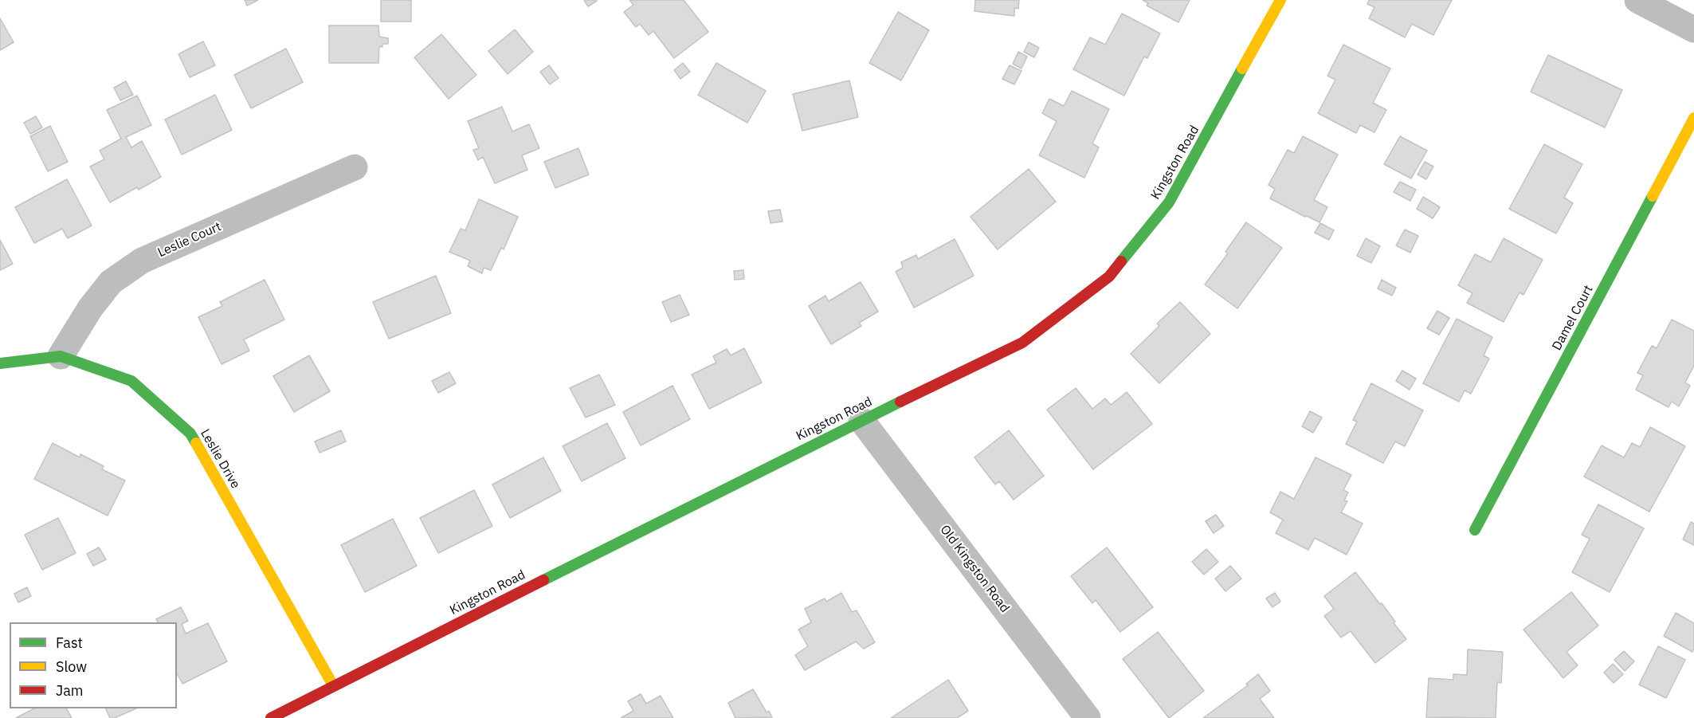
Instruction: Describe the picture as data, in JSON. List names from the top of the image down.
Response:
{
  "streets": {
    "street": [
      "Kingston Road",
      "Leslie Court",
      "Damel Court",
      "Leslie Drive",
      "Old Kingston Road"
    ]
  },
  "crossings": [
    ["Kingston Road", "Leslie Drive"],
    ["Kingston Road", "Old Kingston Road"],
    ["Leslie Court", "Leslie Drive"]
  ],
  "legend": ["Fast", "Slow", "Jam"]
}
